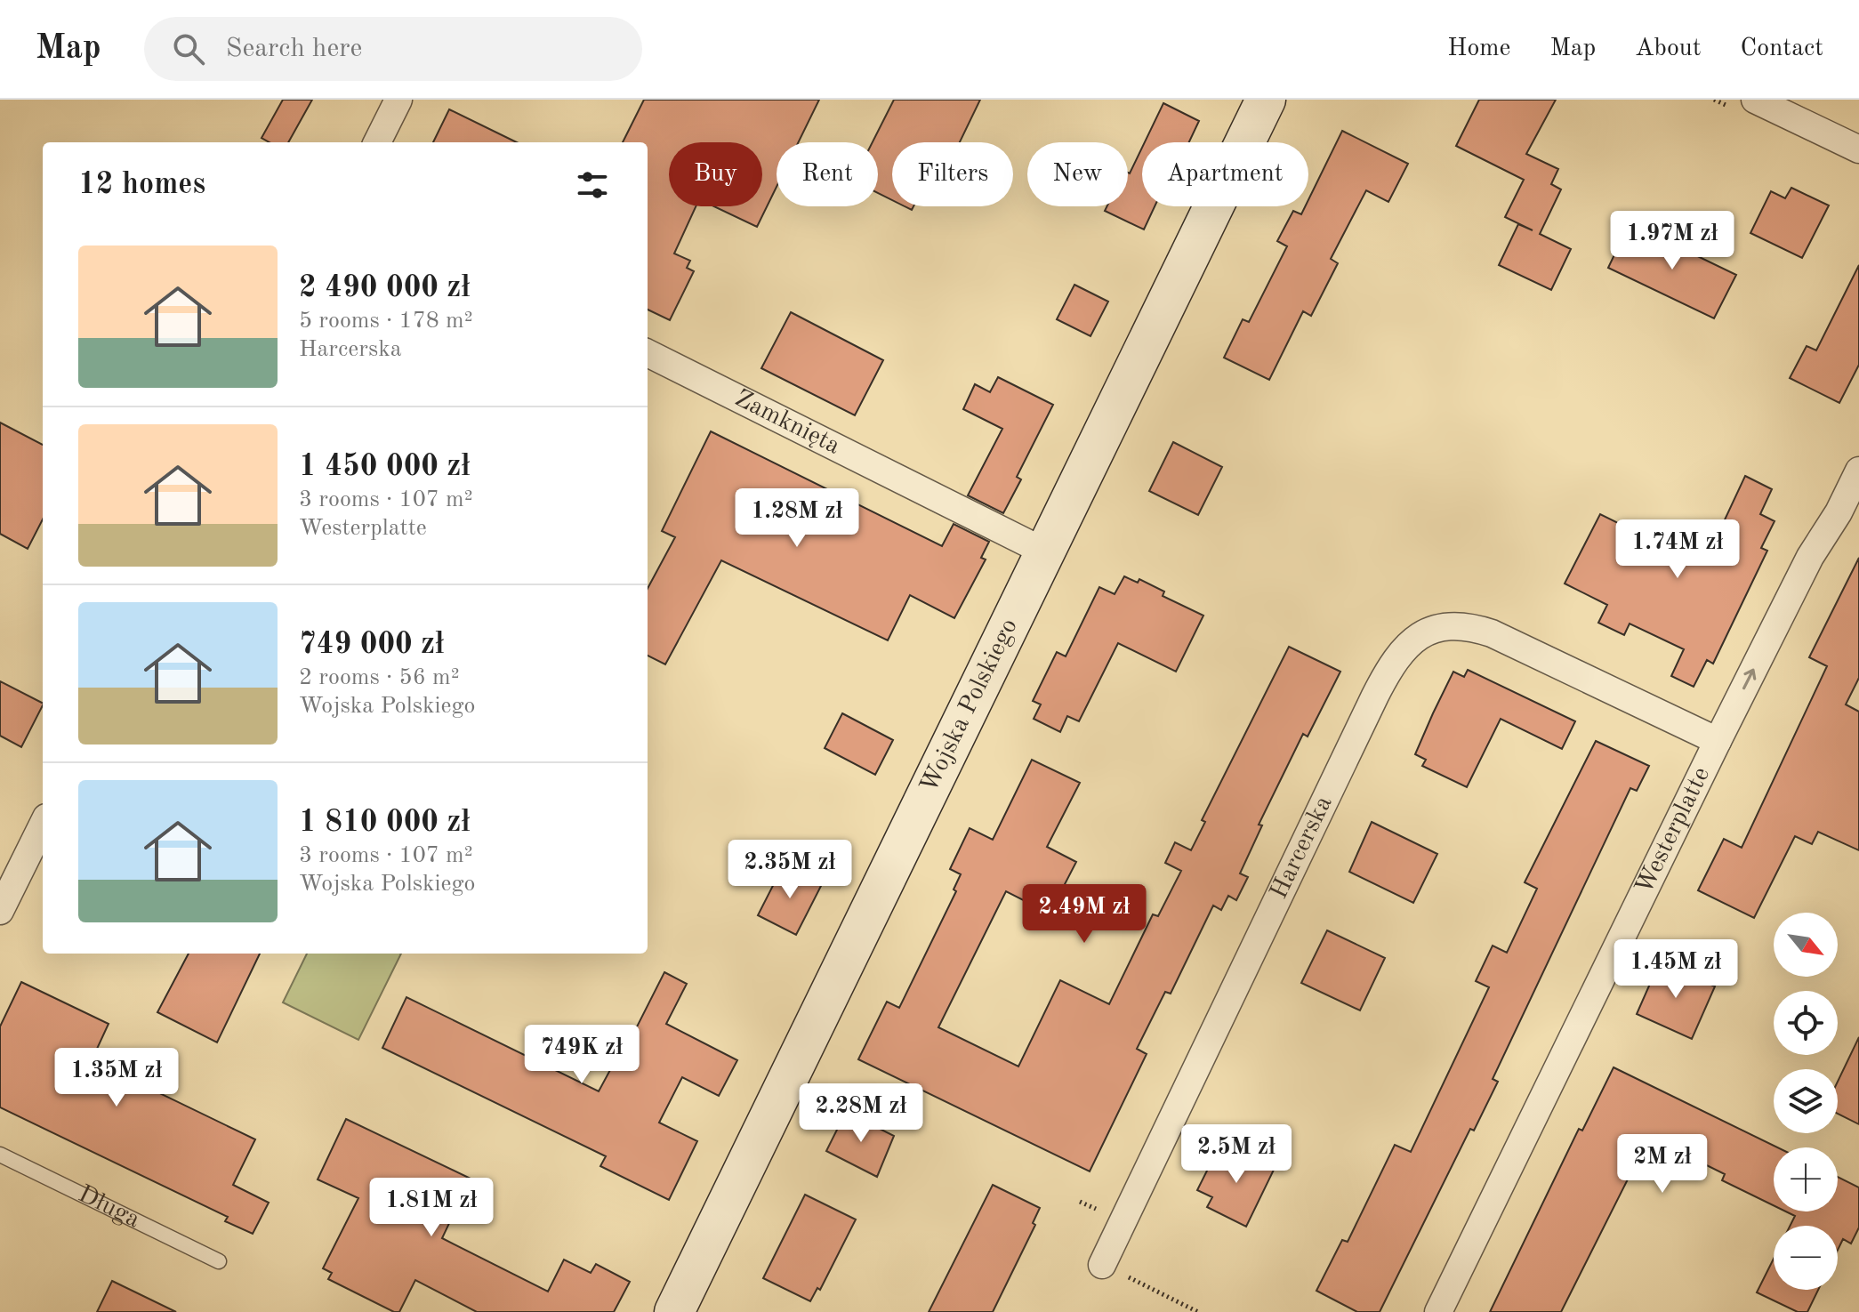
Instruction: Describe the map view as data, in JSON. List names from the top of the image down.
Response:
{
  "streets": {
    "street": [
      "Zamknięta",
      "Wojska Polskiego",
      "Westerplatte",
      "Harcerska"
    ],
    "lane": ["Długa"]
  },
  "crossings": [
    ["Zamknięta", "Wojska Polskiego"],
    ["Westerplatte", "Harcerska"]
  ],
  "north": "bottom right",
  "page": {
    "header": "Map",
    "search": "Search here",
    "nav": [
      "Home",
      "Map",
      "About",
      "Contact"
    ],
    "chip": [
      "Buy",
      "Rent",
      "Filters",
      "New",
      "Apartment"
    ],
    "heading": "12 homes",
    "price": [
      "1.97M zł",
      "1.28M zł",
      "1.74M zł",
      "2.35M zł",
      "2.49M zł",
      "1.45M zł",
      "749K zł",
      "1.35M zł",
      "2.28M zł",
      "2.5M zł",
      "2M zł",
      "1.81M zł"
    ],
    "list": [
      {
        "name": "2 490 000 zł",
        "note": "5 rooms · 178 m² · Harcerska"
      },
      {
        "name": "1 450 000 zł",
        "note": "3 rooms · 107 m² · Westerplatte"
      },
      {
        "name": "749 000 zł",
        "note": "2 rooms · 56 m² · Wojska Polskiego"
      },
      {
        "name": "1 810 000 zł",
        "note": "3 rooms · 107 m² · Wojska Polskiego"
      }
    ],
    "map_buttons": ["+", "−"]
  }
}
